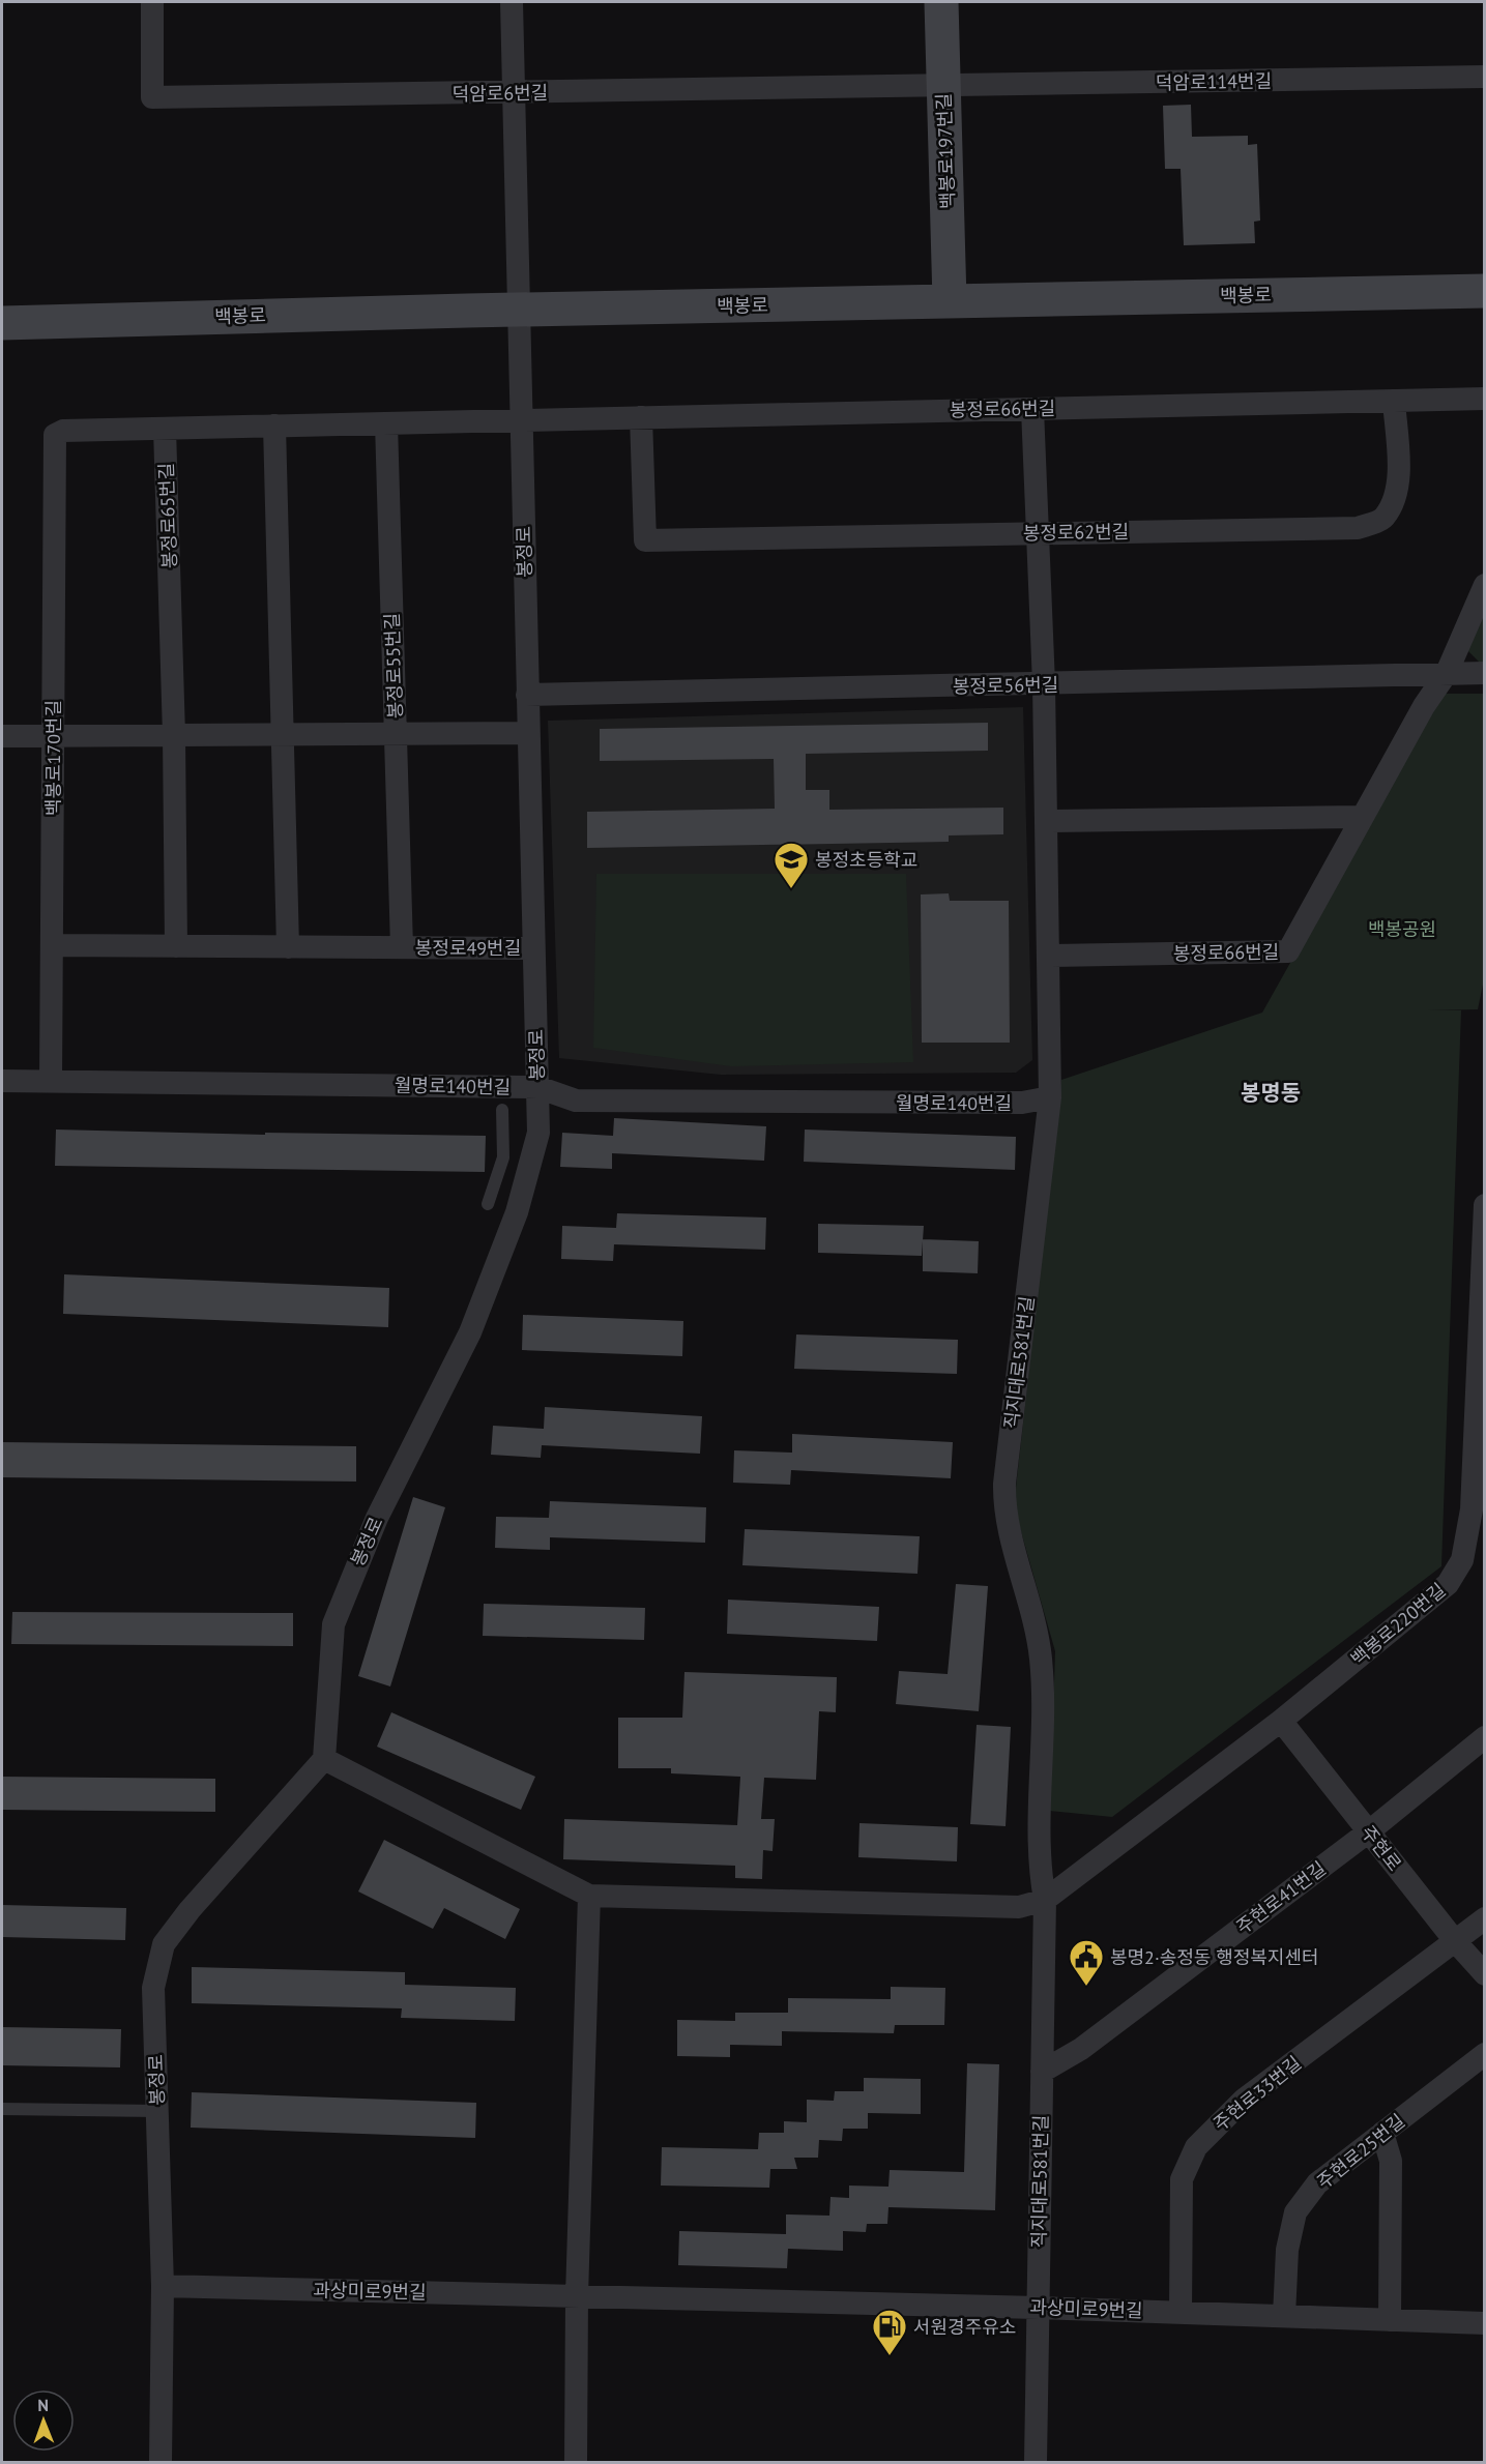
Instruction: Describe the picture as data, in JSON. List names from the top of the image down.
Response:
{
  "streets": {
    "street": [
      "덕암로114번길",
      "덕암로6번길",
      "백봉로197번길",
      "백봉로",
      "봉정로66번길",
      "봉정로65번길",
      "봉정로62번길",
      "봉정로",
      "봉정로55번길",
      "봉정로56번길",
      "백봉로170번길",
      "봉정로49번길",
      "월명로140번길",
      "직지대로581번길",
      "백봉로220번길",
      "주현로",
      "주현로41번길",
      "주현로33번길",
      "주현로25번길",
      "과상미로9번길"
    ]
  },
  "crossings": [
    ["덕암로114번길", "덕암로6번길"],
    ["덕암로114번길", "백봉로197번길"],
    ["덕암로6번길", "백봉로197번길"],
    ["덕암로6번길", "봉정로"],
    ["백봉로197번길", "백봉로"],
    ["백봉로", "봉정로"],
    ["봉정로66번길", "봉정로62번길"],
    ["봉정로66번길", "봉정로"],
    ["봉정로66번길", "봉정로56번길"],
    ["봉정로66번길", "직지대로581번길"],
    ["봉정로65번길", "봉정로55번길"],
    ["봉정로65번길", "백봉로170번길"],
    ["봉정로62번길", "직지대로581번길"],
    ["봉정로", "봉정로55번길"],
    ["봉정로", "봉정로56번길"],
    ["봉정로", "봉정로49번길"],
    ["봉정로", "월명로140번길"],
    ["봉정로", "과상미로9번길"],
    ["봉정로55번길", "백봉로170번길"],
    ["봉정로55번길", "봉정로49번길"],
    ["봉정로56번길", "직지대로581번길"],
    ["백봉로170번길", "봉정로49번길"],
    ["백봉로170번길", "월명로140번길"],
    ["월명로140번길", "직지대로581번길"],
    ["직지대로581번길", "백봉로220번길"],
    ["직지대로581번길", "주현로41번길"],
    ["직지대로581번길", "과상미로9번길"],
    ["백봉로220번길", "주현로"],
    ["주현로", "주현로41번길"],
    ["주현로", "주현로33번길"],
    ["주현로33번길", "과상미로9번길"],
    ["주현로25번길", "과상미로9번길"]
  ],
  "districts": ["봉명동"],
  "parks": ["백봉공원"],
  "places": {
    "school or university": ["봉정초등학교"],
    "public building": ["봉명2·송정동 행정복지센터"],
    "fuel station": ["서원경주유소"]
  },
  "north": "top"
}
